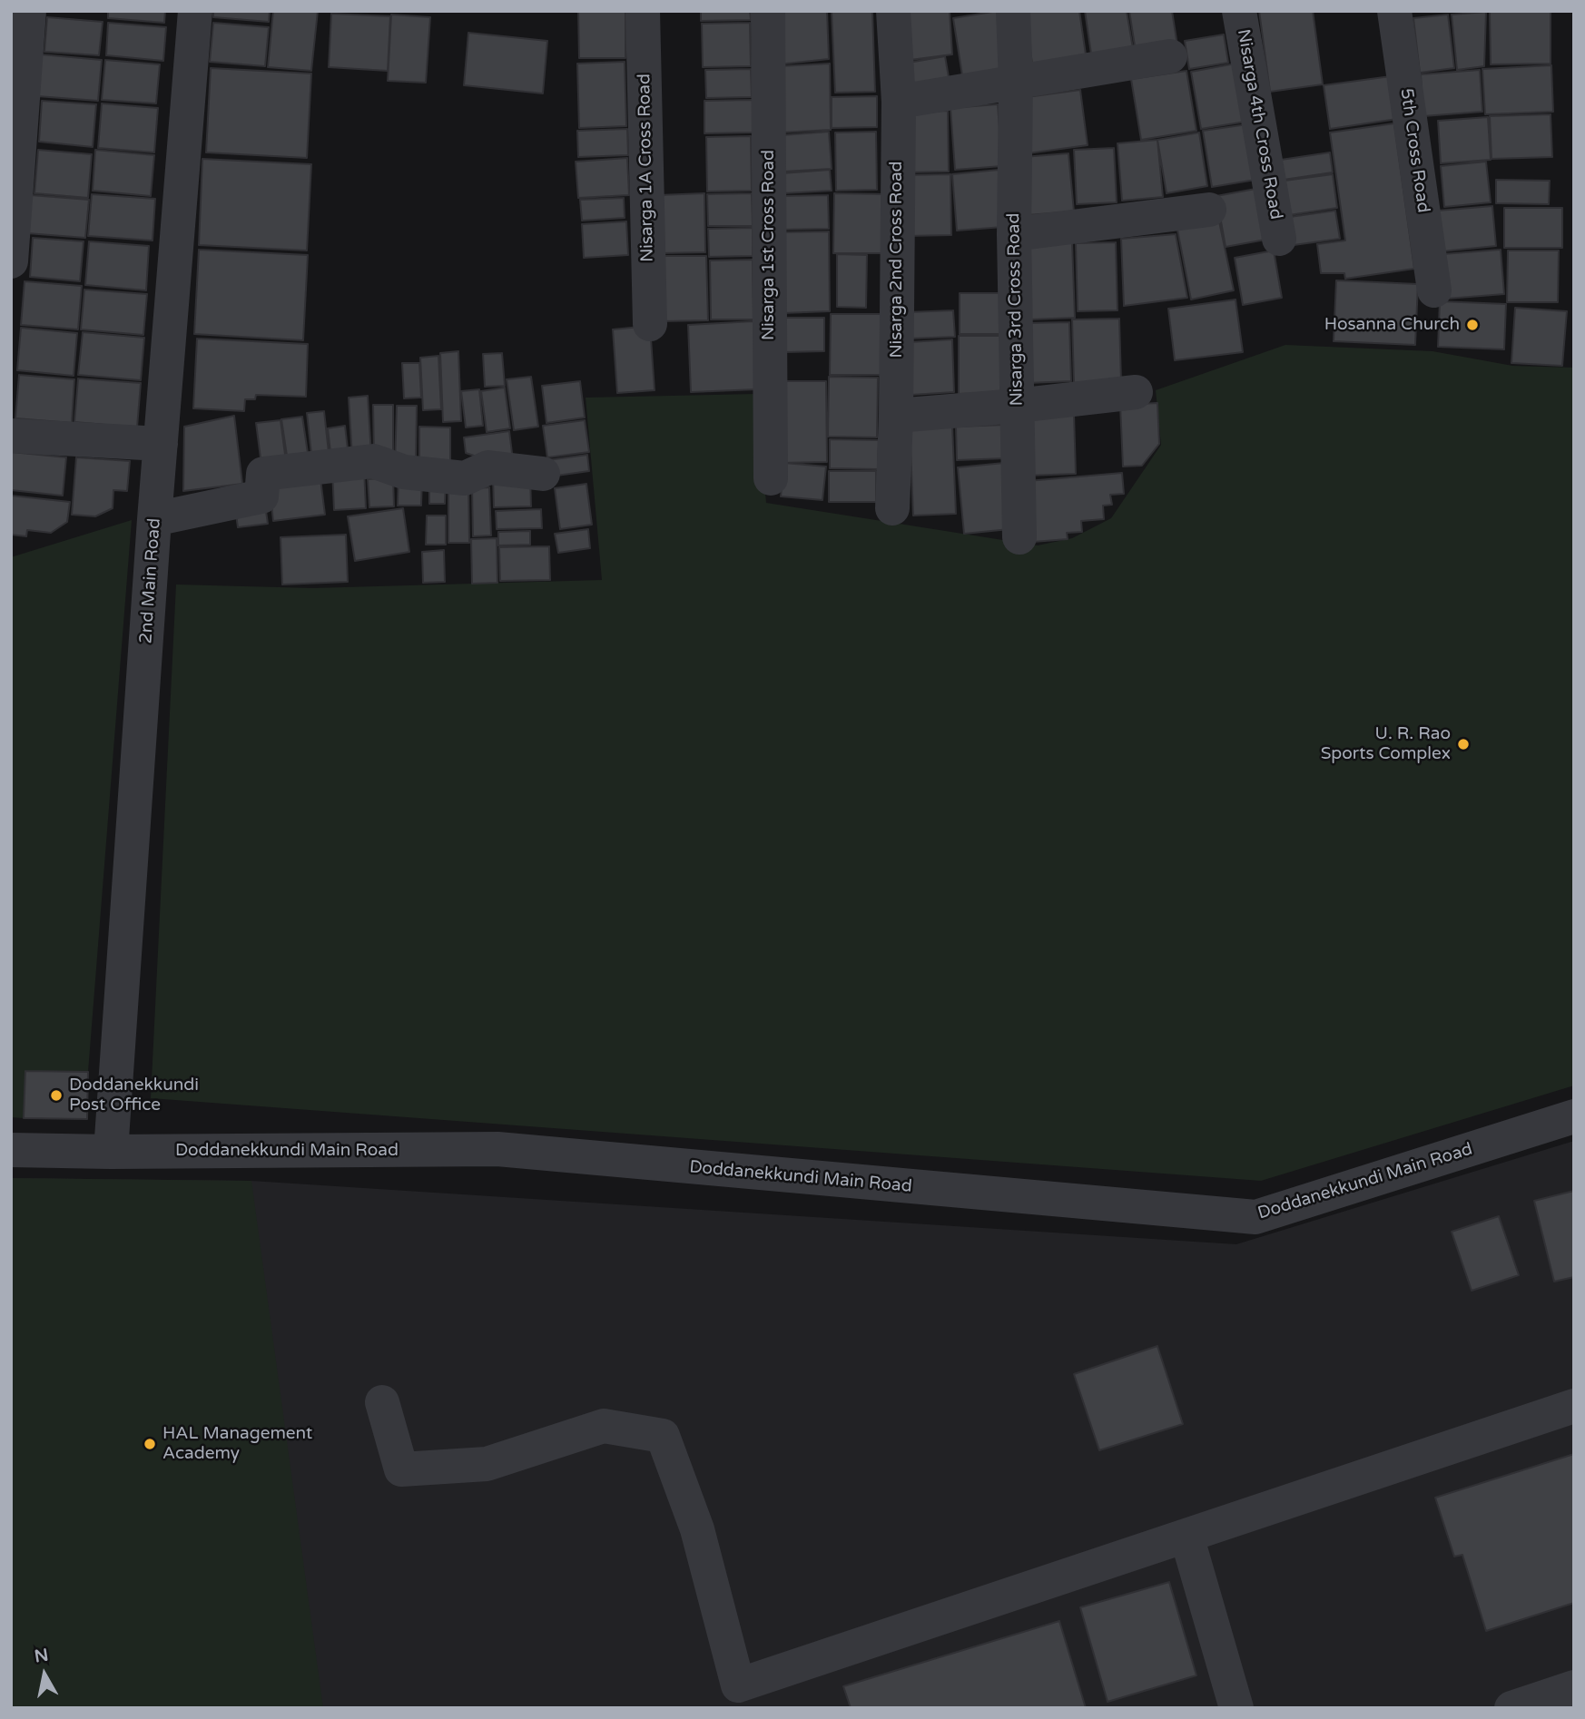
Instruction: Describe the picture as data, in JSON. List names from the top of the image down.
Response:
{
  "streets": {
    "street": [
      "Nisarga 4th Cross Road",
      "5th Cross Road",
      "Nisarga 1A Cross Road",
      "Nisarga 1st Cross Road",
      "Nisarga 2nd Cross Road",
      "Nisarga 3rd Cross Road",
      "2nd Main Road",
      "Doddanekkundi Main Road"
    ]
  },
  "crossings": [
    ["2nd Main Road", "Doddanekkundi Main Road"]
  ],
  "places": [
    "Hosanna Church",
    "U. R. Rao Sports Complex",
    "Doddanekkundi Post Office",
    "HAL Management Academy"
  ],
  "north": "top"
}
